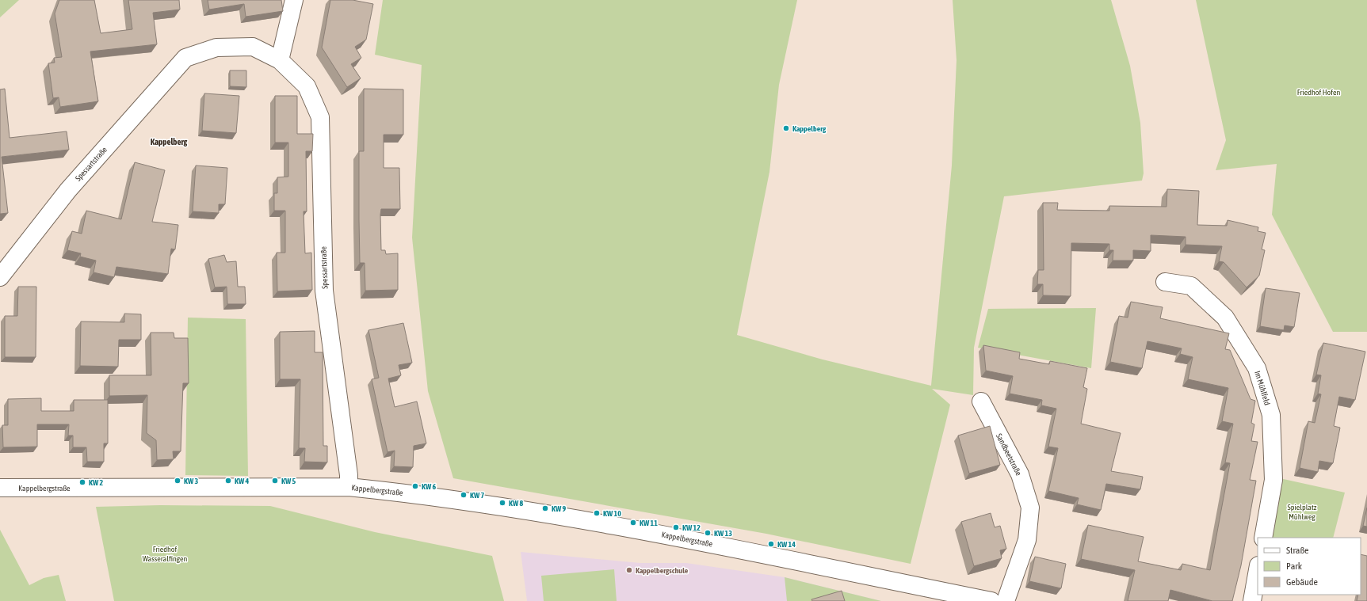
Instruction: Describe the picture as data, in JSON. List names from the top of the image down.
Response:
{
  "streets": {
    "street": [
      "Spessartstraße",
      "Im Mühlfeld",
      "Sandbeetstraße",
      "Kappelbergstraße"
    ]
  },
  "crossings": [
    ["Spessartstraße", "Kappelbergstraße"]
  ],
  "districts": ["Kappelberg"],
  "parks": ["Friedhof Hofen", "Spielplatz Mühlweg", "Friedhof Wasseralfingen"],
  "places": [
    "Kappelberg",
    "KW 3",
    "KW 4",
    "KW 5",
    "KW 2",
    "KW 6",
    "KW 7",
    "KW 8",
    "KW 9",
    "KW 10",
    "KW 11",
    "KW 12",
    "KW 13",
    "KW 14",
    "Kappelbergschule"
  ],
  "legend": ["Straße", "Park", "Gebäude"]
}
